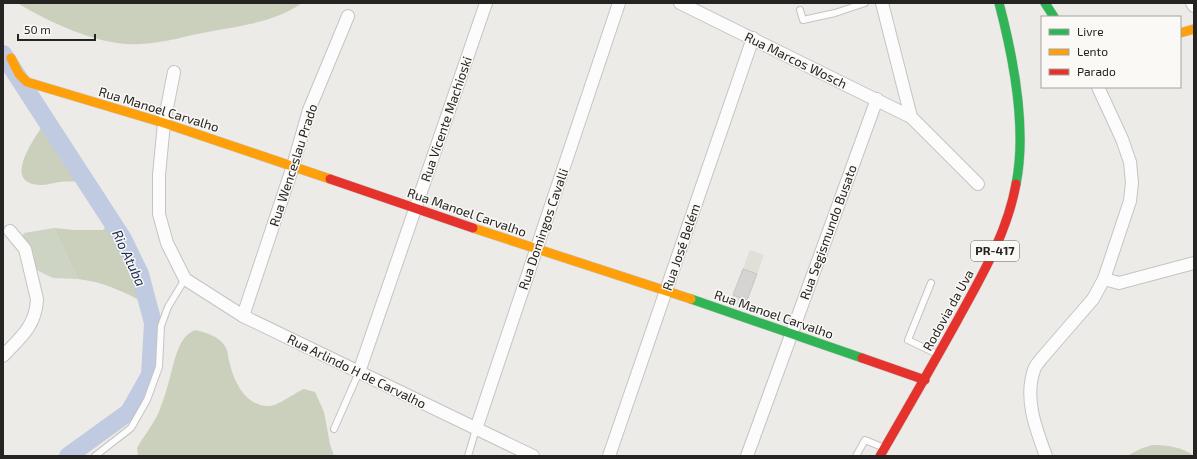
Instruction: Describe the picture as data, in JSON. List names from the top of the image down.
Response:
{
  "streets": {
    "main road": ["Rua Manoel Carvalho", "PR-417", "Rodovia da Uva"],
    "street": [
      "Rua Marcos Wosch",
      "Rua Vicente Machioski",
      "Rua Wenceslau Prado",
      "Rua Domingos Cavalli",
      "Rua Segismundo Busato",
      "Rua José Belém",
      "Rua Arlindo H de Carvalho"
    ]
  },
  "crossings": [
    ["Rua Marcos Wosch", "Rua Segismundo Busato"],
    ["Rua Marcos Wosch", "Rua José Belém"],
    ["Rua Manoel Carvalho", "Rua Vicente Machioski"],
    ["Rua Manoel Carvalho", "Rua Wenceslau Prado"],
    ["Rua Manoel Carvalho", "Rua Domingos Cavalli"],
    ["Rua Manoel Carvalho", "Rua Segismundo Busato"],
    ["Rua Manoel Carvalho", "Rua José Belém"],
    ["Rua Manoel Carvalho", "Rodovia da Uva"],
    ["Rua Vicente Machioski", "Rua Arlindo H de Carvalho"],
    ["Rua Wenceslau Prado", "Rua Arlindo H de Carvalho"],
    ["Rua Domingos Cavalli", "Rua Arlindo H de Carvalho"]
  ],
  "water": ["Rio Atuba"],
  "legend": ["Livre", "Lento", "Parado"],
  "scale_bar": "50 m"
}
